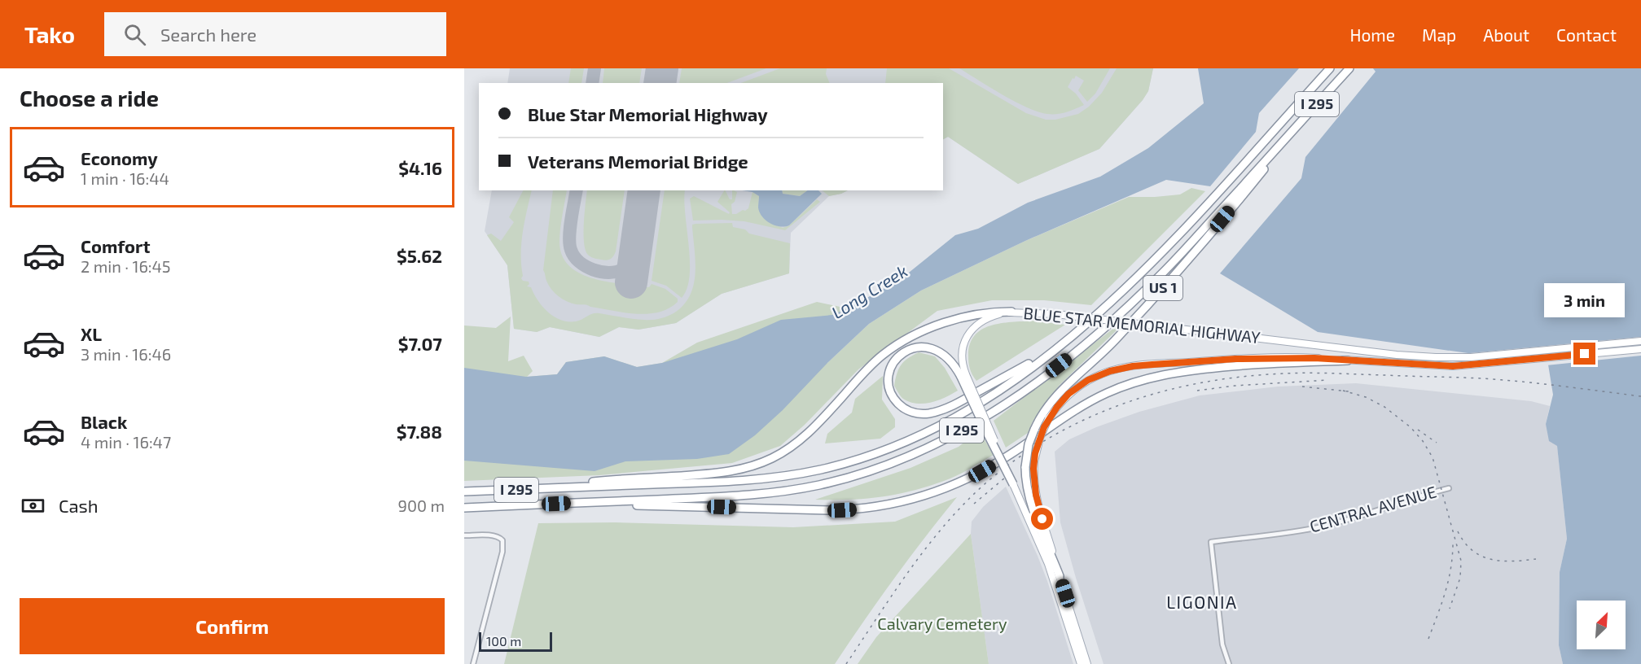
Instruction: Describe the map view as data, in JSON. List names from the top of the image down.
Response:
{
  "streets": {
    "highway": ["I 295", "US 1"],
    "main road": ["BLUE STAR MEMORIAL HIGHWAY"],
    "street": ["CENTRAL AVENUE"]
  },
  "crossings": [
    ["I 295", "US 1"],
    ["US 1", "BLUE STAR MEMORIAL HIGHWAY"]
  ],
  "districts": ["LIGONIA"],
  "water": ["Long Creek"],
  "parks": ["Calvary Cemetery"],
  "scale_bar": "100 m",
  "north": "top right",
  "page": {
    "header": "Tako",
    "search": "Search here",
    "nav": [
      "Home",
      "Map",
      "About",
      "Contact"
    ],
    "heading": "Choose a ride",
    "banner": ["Blue Star Memorial Highway", "Veterans Memorial Bridge"],
    "list": [
      {
        "name": "Economy",
        "note": "1 min · 16:44",
        "value": "$4.16"
      },
      {
        "name": "Comfort",
        "note": "2 min · 16:45",
        "value": "$5.62"
      },
      {
        "name": "XL",
        "note": "3 min · 16:46",
        "value": "$7.07"
      },
      {
        "name": "Black",
        "note": "4 min · 16:47",
        "value": "$7.88"
      }
    ],
    "bubble": "3 min",
    "pay": ["Cash", "900 m"],
    "buttons": "Confirm",
    "scale": "100 m"
  }
}
